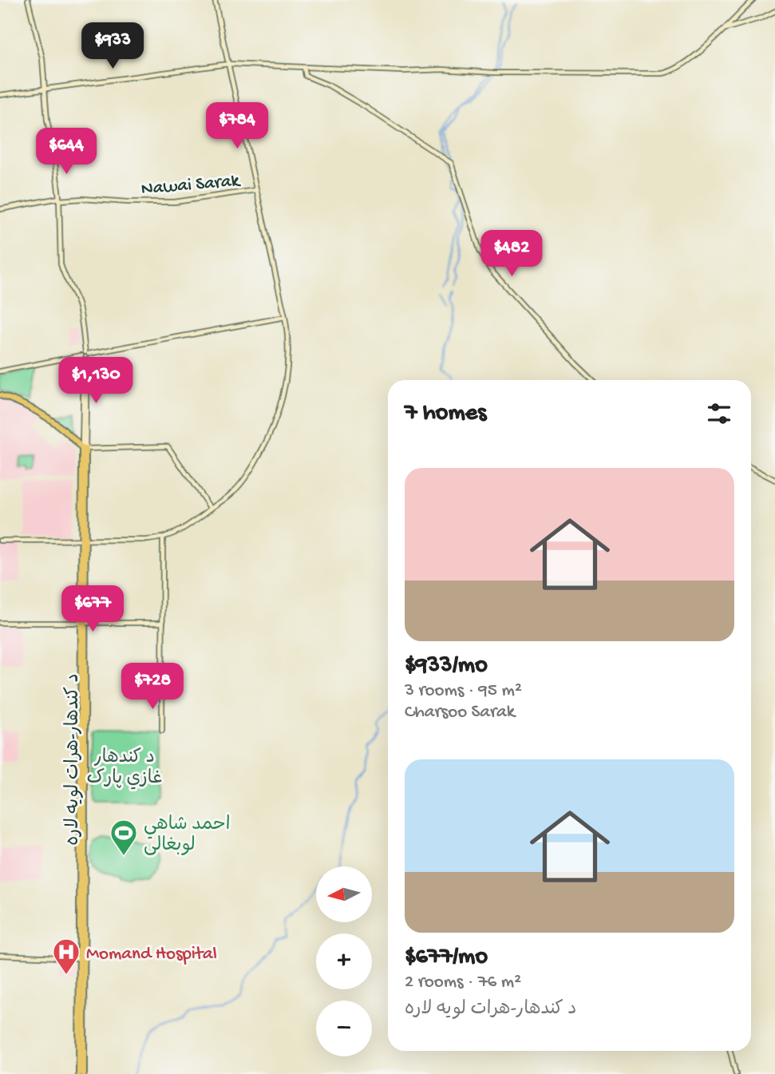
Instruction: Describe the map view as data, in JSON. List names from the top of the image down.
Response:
{
  "streets": {
    "highway": ["د کندهار-هرات لويه لاره"],
    "street": ["Nawai Sarak"]
  },
  "parks": ["د کندهار غازي پارک"],
  "places": {
    "sports": ["احمد شاهي لوبغالی"],
    "hospital": ["Momand Hospital"]
  },
  "north": "left",
  "page": {
    "price": [
      "$933",
      "$784",
      "$644",
      "$482",
      "$1,130",
      "$677",
      "$728"
    ],
    "heading": "7 homes",
    "list": [
      {
        "name": "$933/mo",
        "note": "3 rooms · 95 m² · Charsoo Sarak"
      },
      {
        "name": "$677/mo",
        "note": "2 rooms · 76 m² · د کندهار-هرات لويه لاره"
      }
    ],
    "map_buttons": ["+", "−"]
  }
}
